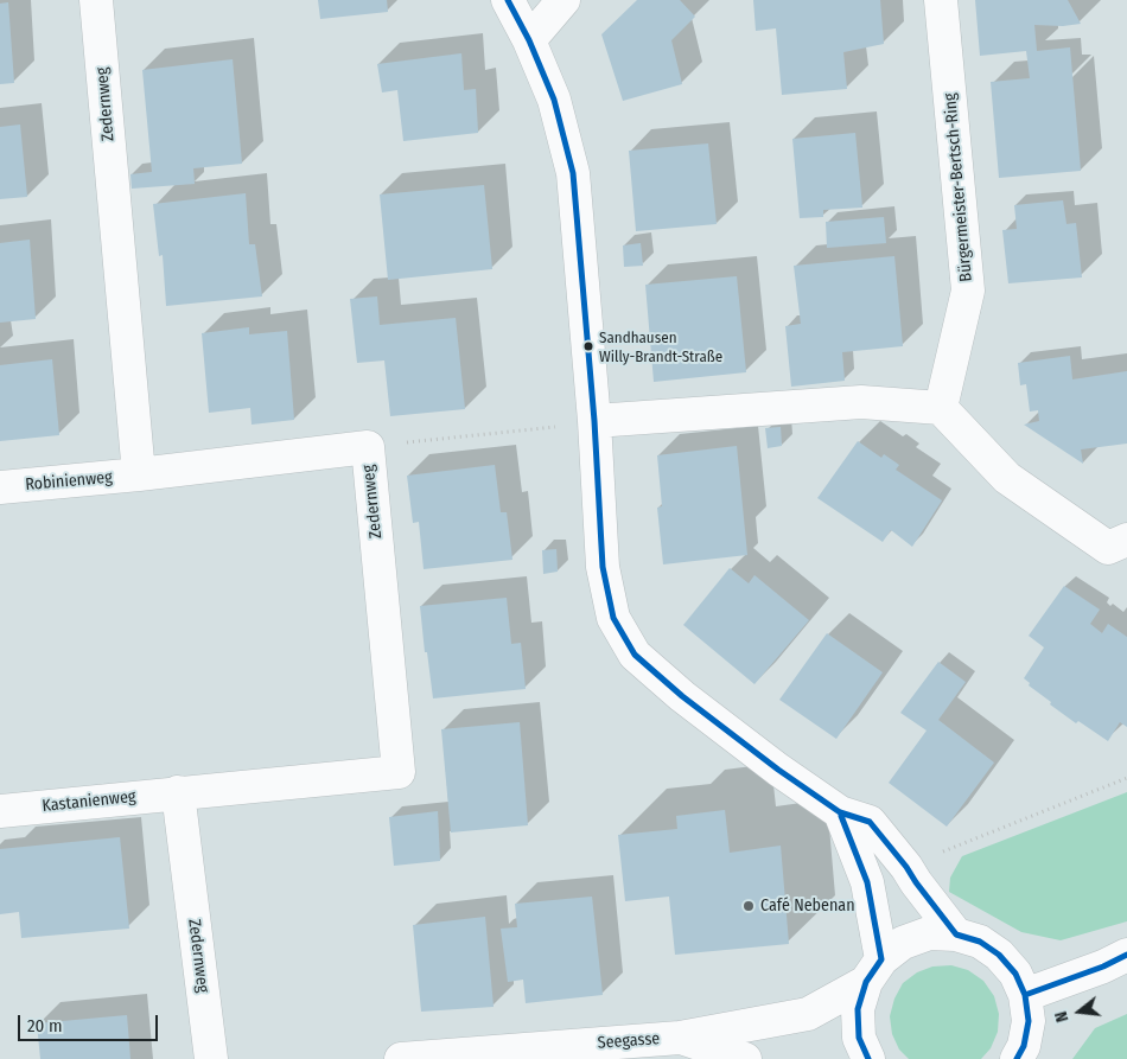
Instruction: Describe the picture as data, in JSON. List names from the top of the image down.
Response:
{
  "streets": {
    "street": [
      "Zedernweg",
      "Bürgermeister-Bertsch-Ring",
      "Robinienweg",
      "Kastanienweg",
      "Seegasse"
    ]
  },
  "crossings": [
    ["Zedernweg", "Robinienweg"],
    ["Zedernweg", "Kastanienweg"]
  ],
  "places": ["Sandhausen Willy-Brandt-Straße", "Café Nebenan"],
  "scale_bar": "20 m",
  "north": "left"
}
